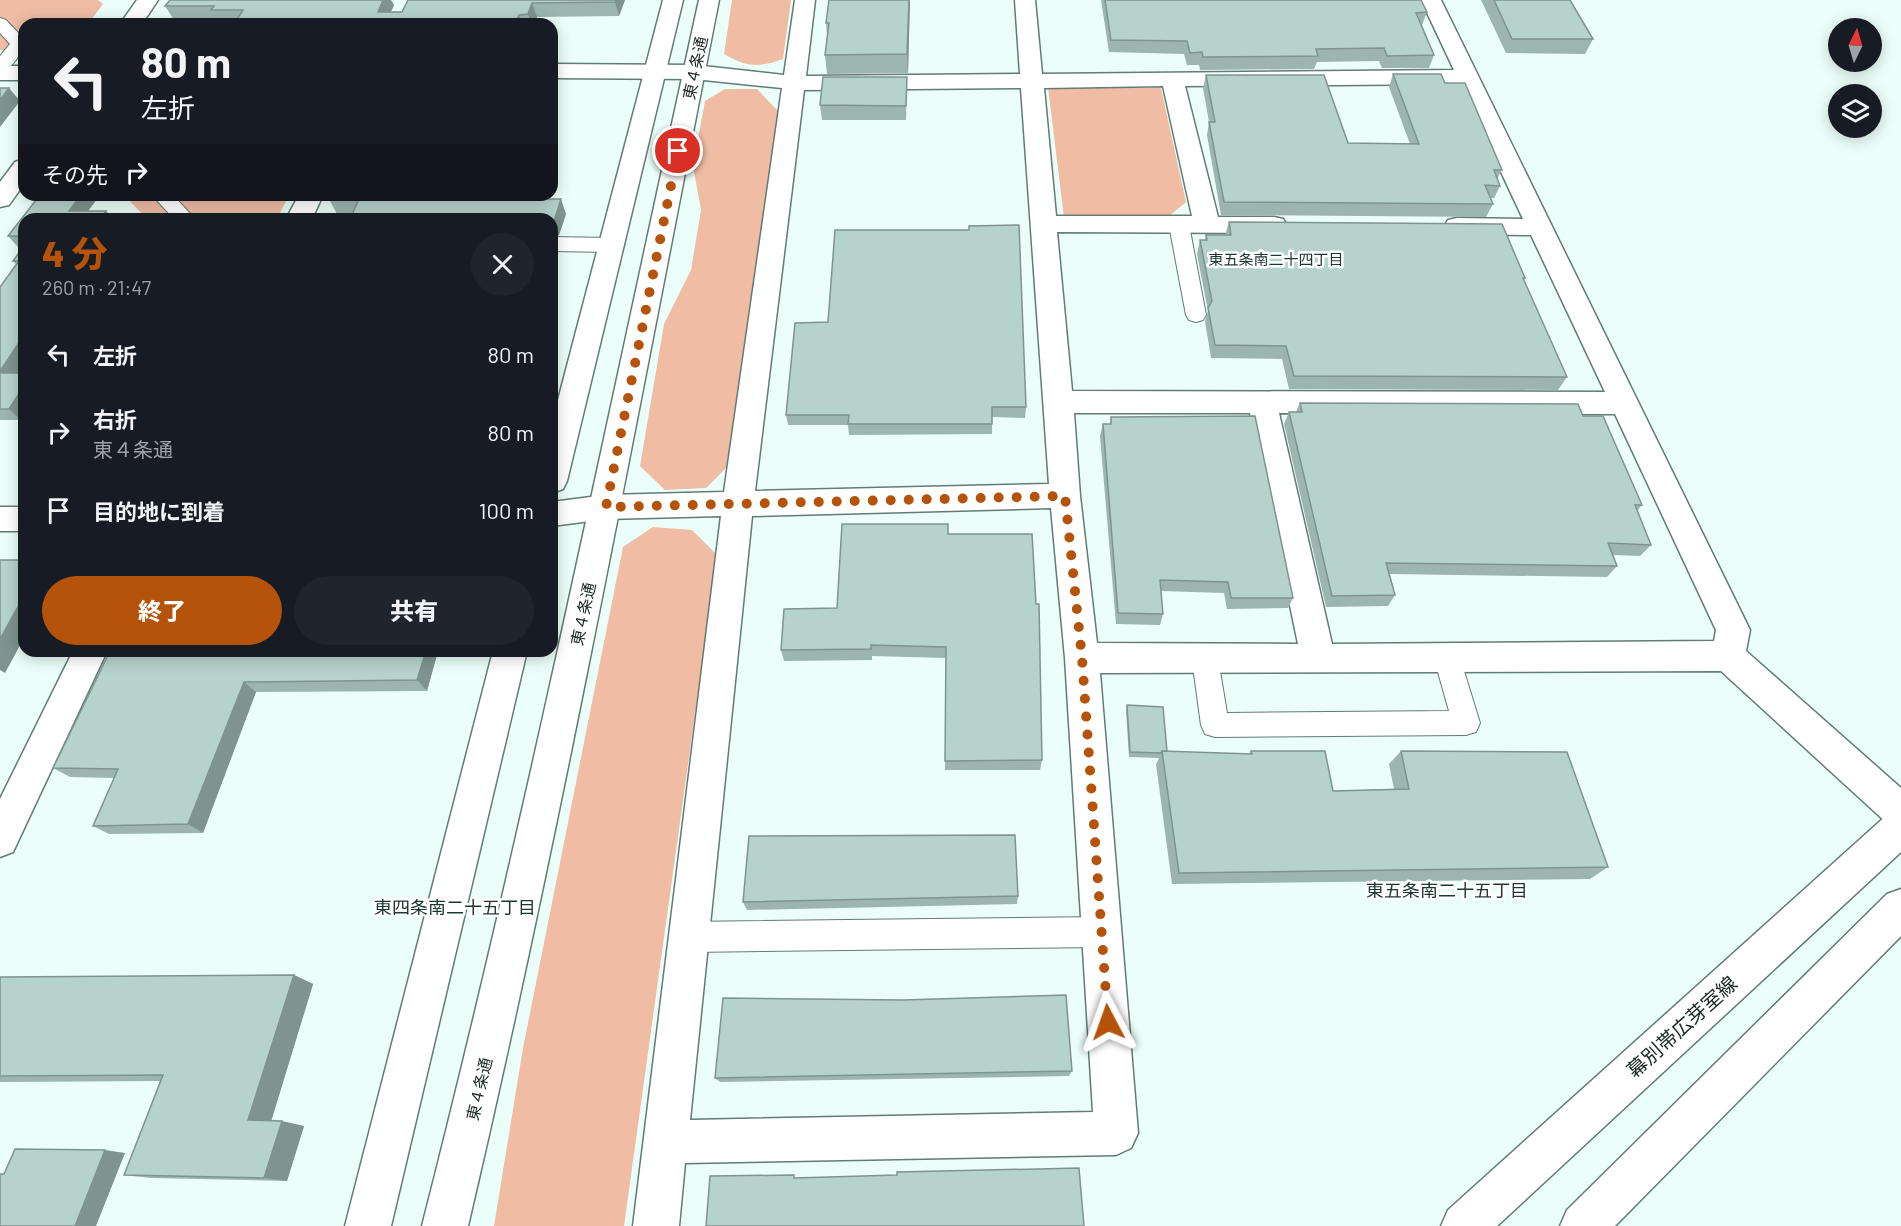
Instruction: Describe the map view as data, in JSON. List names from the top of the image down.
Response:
{
  "streets": {
    "street": ["東４条通", "幕別帯広芽室線"]
  },
  "districts": ["東五条南二十四丁目", "東五条南二十五丁目", "東四条南二十五丁目"],
  "north": "top",
  "page": {
    "turn": ["80 m", "左折"],
    "then": "その先",
    "heading": ["4 分", "260 m · 21:47"],
    "list": [
      {
        "name": "左折",
        "value": "80 m"
      },
      {
        "name": "右折",
        "note": "東４条通",
        "value": "80 m"
      },
      {
        "name": "目的地に到着",
        "value": "100 m"
      }
    ],
    "buttons": ["終了", "共有"]
  }
}
